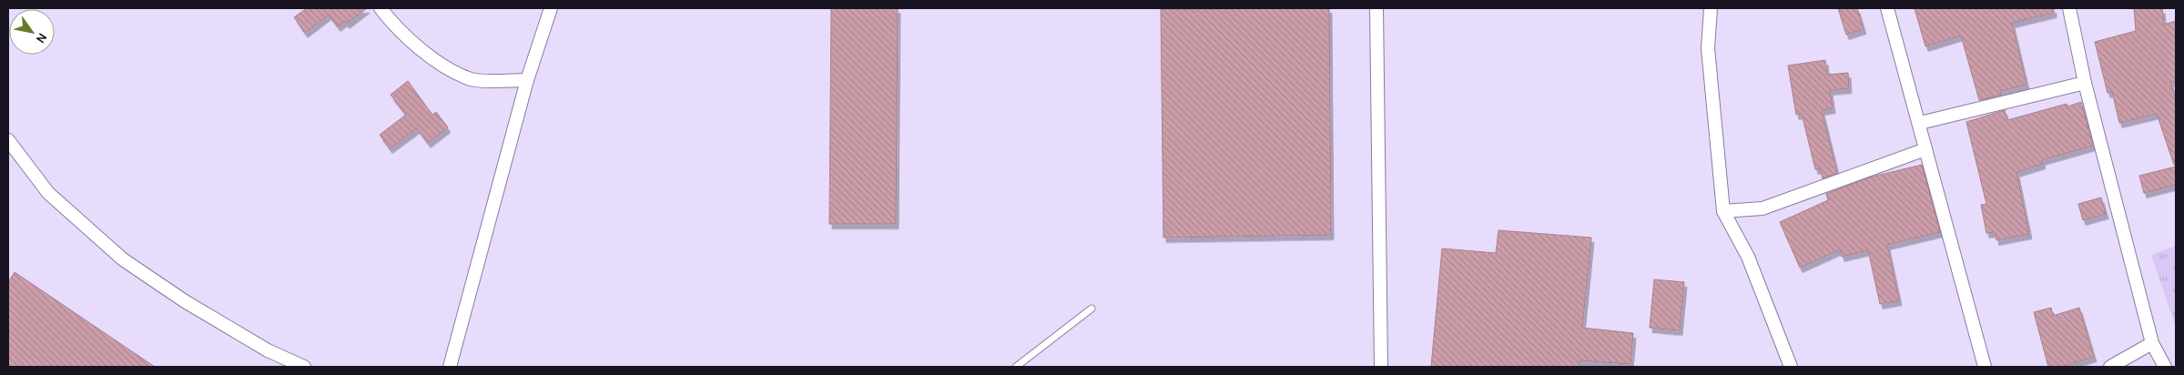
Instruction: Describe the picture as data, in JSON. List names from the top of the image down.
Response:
{
  "north": "bottom right"
}
